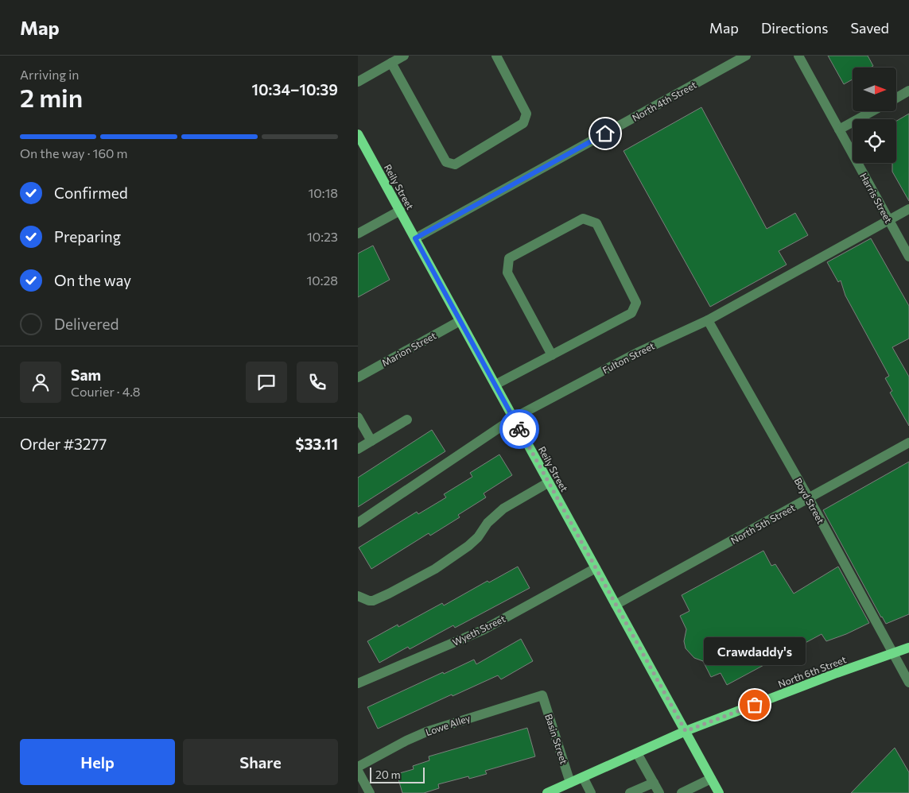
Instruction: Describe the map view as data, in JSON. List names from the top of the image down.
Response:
{
  "streets": {
    "main road": ["Reily Street", "North 6th Street"],
    "street": [
      "North 4th Street",
      "Harris Street",
      "Marion Street",
      "Fulton Street",
      "Boyd Street",
      "North 5th Street",
      "Wyeth Street",
      "Lowe Alley",
      "Basin Street"
    ]
  },
  "crossings": [
    ["North 4th Street", "Reily Street"],
    ["Reily Street", "Marion Street"],
    ["Reily Street", "Fulton Street"],
    ["Reily Street", "North 5th Street"],
    ["Reily Street", "Wyeth Street"],
    ["Reily Street", "North 6th Street"],
    ["Harris Street", "Fulton Street"],
    ["Fulton Street", "Boyd Street"],
    ["Boyd Street", "North 5th Street"],
    ["Boyd Street", "North 6th Street"],
    ["North 6th Street", "Basin Street"],
    ["Lowe Alley", "Basin Street"]
  ],
  "places": ["Crawdaddy's"],
  "scale_bar": "20 m",
  "north": "right",
  "page": {
    "header": "Map",
    "nav": ["Map", "Directions", "Saved"],
    "heading": ["2 min", "Arriving in", "10:34–10:39"],
    "panel": [
      "Sam",
      "Courier · 4.8",
      "Order #3277",
      "$33.11"
    ],
    "bar": "On the way · 160 m",
    "list": [
      ["Confirmed", "10:18"],
      ["Preparing", "10:23"],
      ["On the way", "10:28"],
      "Delivered"
    ],
    "bubble": "Crawdaddy's",
    "buttons": ["Help", "Share"],
    "scale": "20 m"
  }
}
